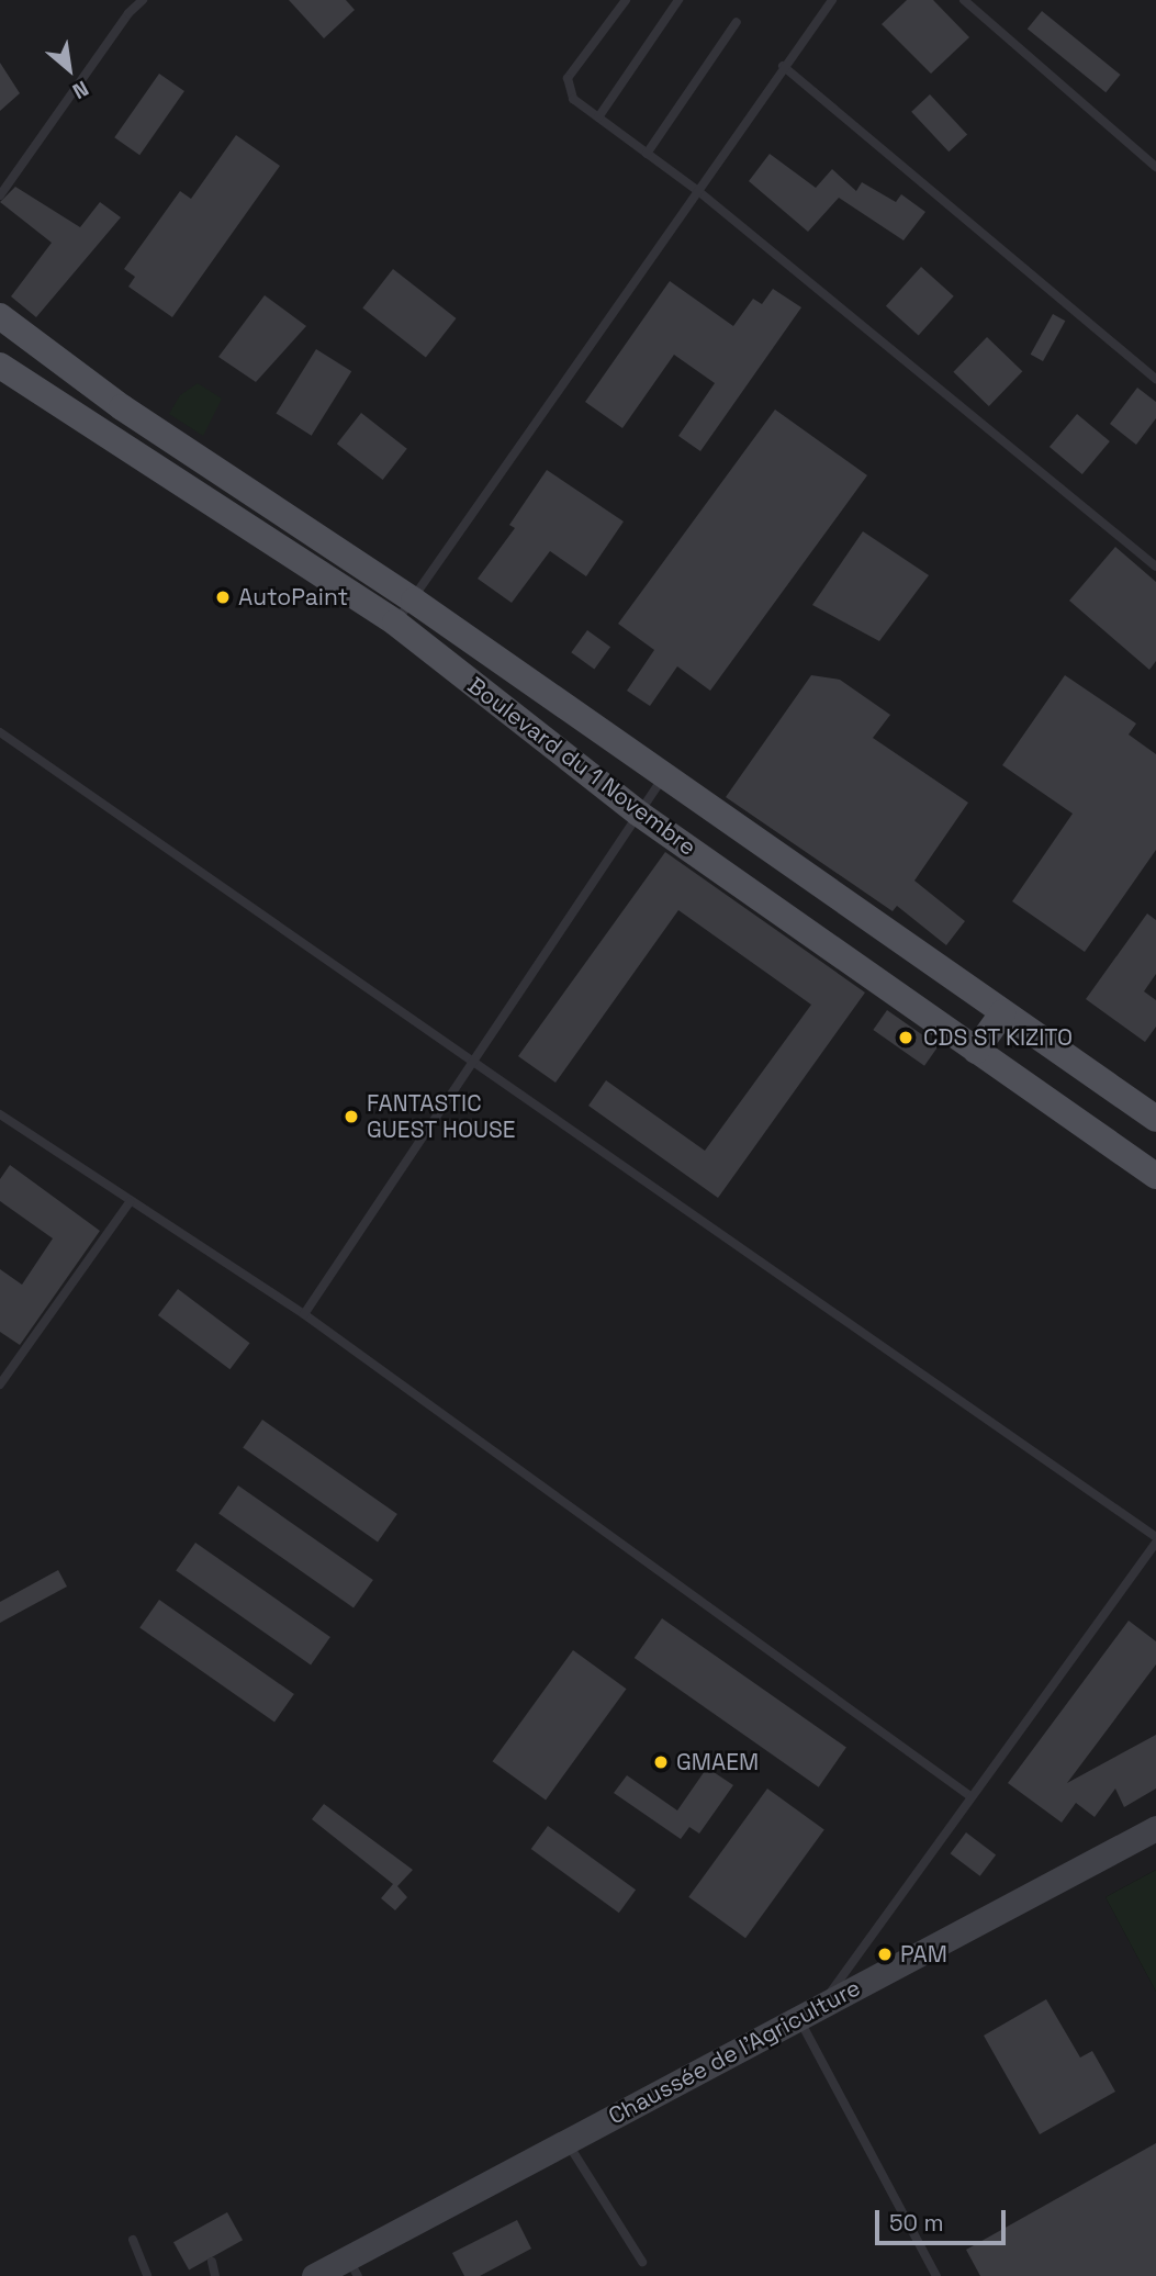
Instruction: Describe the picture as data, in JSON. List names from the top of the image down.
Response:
{
  "streets": {
    "main road": ["Boulevard du 1 Novembre"],
    "street": ["Chaussée de l'Agriculture"]
  },
  "places": [
    "AutoPaint",
    "CDS ST KIZITO",
    "FANTASTIC GUEST HOUSE",
    "GMAEM",
    "PAM"
  ],
  "scale_bar": "50 m",
  "north": "bottom right"
}
